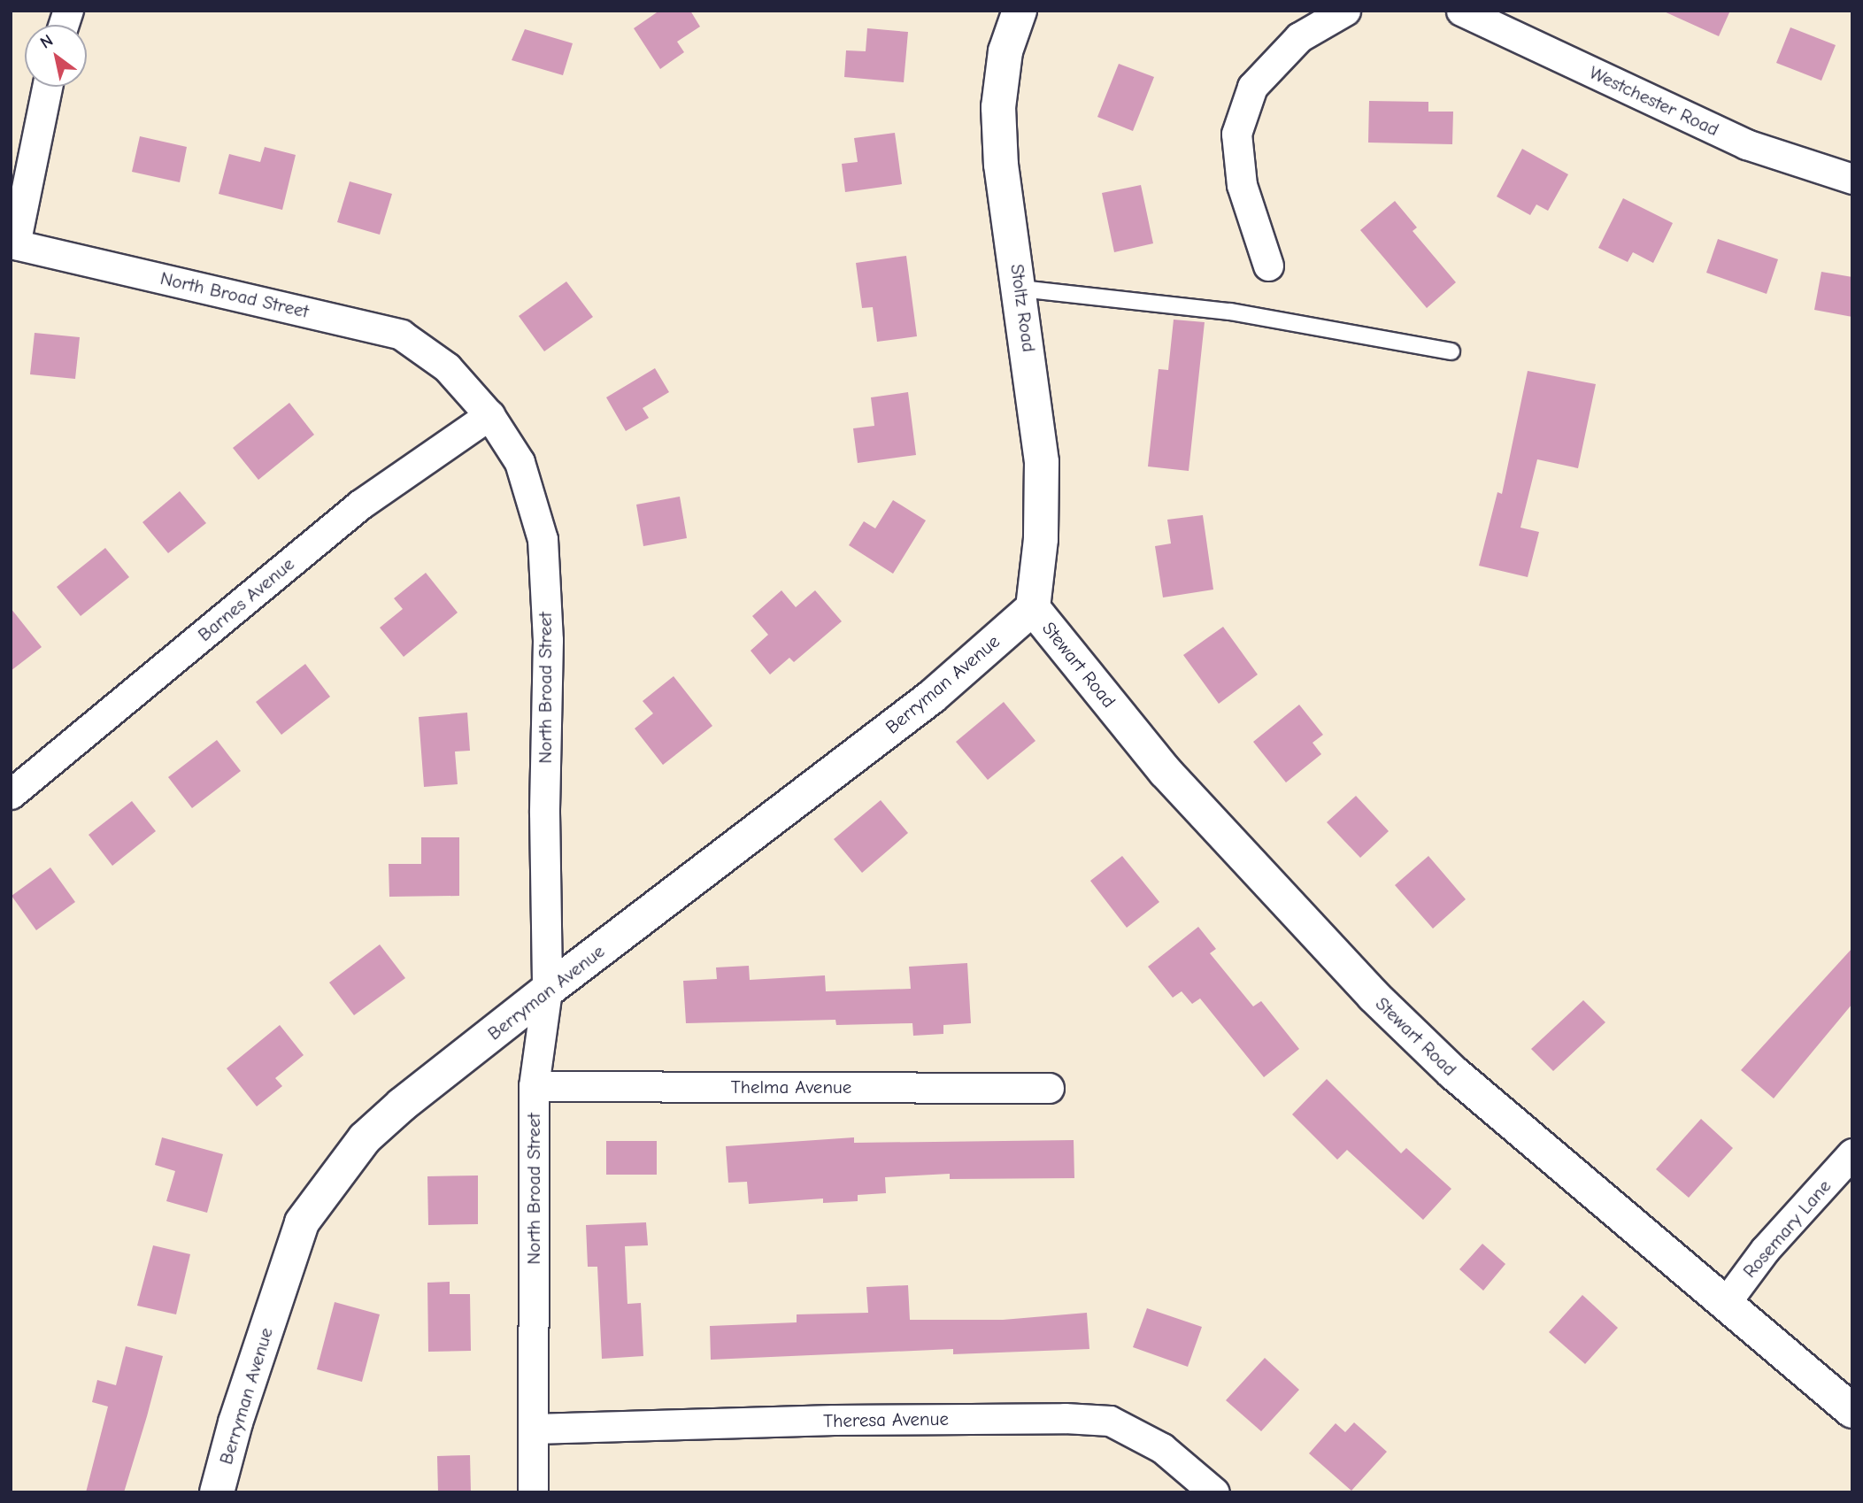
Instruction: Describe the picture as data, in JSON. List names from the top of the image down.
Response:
{
  "streets": {
    "street": [
      "Westchester Road",
      "North Broad Street",
      "Stoltz Road",
      "Barnes Avenue",
      "Stewart Road",
      "Berryman Avenue",
      "Thelma Avenue",
      "Rosemary Lane",
      "Theresa Avenue"
    ]
  },
  "crossings": [
    ["North Broad Street", "Barnes Avenue"],
    ["North Broad Street", "Berryman Avenue"],
    ["North Broad Street", "Thelma Avenue"],
    ["North Broad Street", "Theresa Avenue"],
    ["Stoltz Road", "Stewart Road"],
    ["Stoltz Road", "Berryman Avenue"],
    ["Stewart Road", "Berryman Avenue"],
    ["Stewart Road", "Rosemary Lane"]
  ],
  "north": "top left"
}
